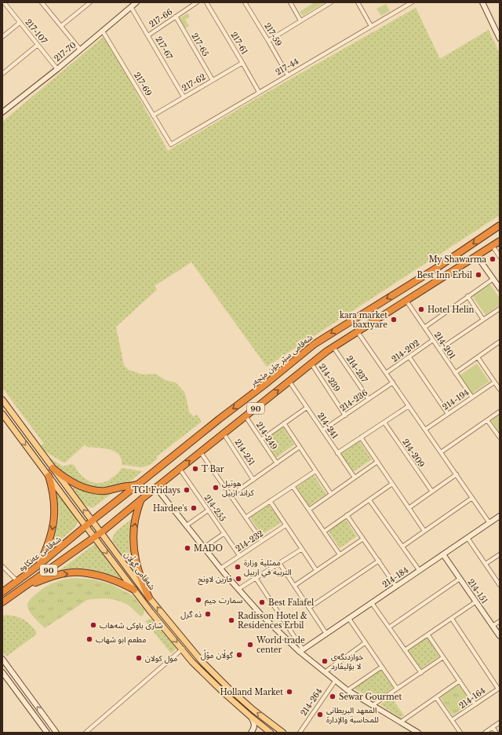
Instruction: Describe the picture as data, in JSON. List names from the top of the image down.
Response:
{
  "streets": {
    "highway": ["شەقامی سێر جۆن مێجەر", "90", "شەقامی عەنکاوە"],
    "main road": ["شەقامی گوڵان"],
    "street": [
      "217-66",
      "217-107",
      "217-59",
      "217-61",
      "217-65",
      "217-67",
      "217-70",
      "217-44",
      "217-62",
      "217-69",
      "214-201",
      "214-202",
      "214-237",
      "214-239",
      "214-194",
      "214-236",
      "214-241",
      "214-249",
      "214-251",
      "214-209",
      "214-255",
      "214-232",
      "214-184",
      "214-151",
      "214-164",
      "214-264"
    ]
  },
  "crossings": [
    ["217-66", "217-65"],
    ["217-66", "217-67"],
    ["217-107", "217-70"],
    ["217-59", "217-44"],
    ["217-61", "217-44"],
    ["217-61", "217-62"],
    ["217-65", "217-62"],
    ["217-67", "217-70"],
    ["217-67", "217-62"],
    ["217-70", "217-69"],
    ["217-44", "217-69"],
    ["217-62", "217-69"],
    ["214-201", "214-202"],
    ["214-201", "214-194"],
    ["214-201", "90"],
    ["شەقامی سێر جۆن مێجەر", "شەقامی عەنکاوە"],
    ["شەقامی سێر جۆن مێجەر", "شەقامی گوڵان"],
    ["214-237", "214-236"],
    ["214-237", "90"],
    ["214-239", "214-236"],
    ["214-239", "90"],
    ["214-236", "214-241"],
    ["90", "214-241"],
    ["90", "214-249"],
    ["90", "214-251"],
    ["90", "214-255"],
    ["90", "شەقامی گوڵان"],
    ["214-255", "214-232"],
    ["شەقامی عەنکاوە", "شەقامی گوڵان"],
    ["214-184", "214-151"]
  ],
  "places": [
    "My Shawarma",
    "Best Inn Erbil",
    "Hotel Helin",
    "kara market baxtyare",
    "T Bar",
    "هوتيل كراند اربيل",
    "TGI Fridays",
    "Hardee's",
    "MADO",
    "ممثلية وزارة التربية في اربيل",
    "فارین لاونج",
    "سمارت جیم",
    "Best Falafel",
    "ذه گرل",
    "Radisson Hotel & Residences Erbil",
    "شاری باوکی شەھاب",
    "مطعم ابو شهاب",
    "World trade center",
    "گوڵان مۆڵ",
    "مول كولان",
    "خواردنگەی لا بۆلیڤارد",
    "Holland Market",
    "Sewar Gourmet",
    "المعهد البريطاني للمحاسبة والإدارة"
  ]
}
